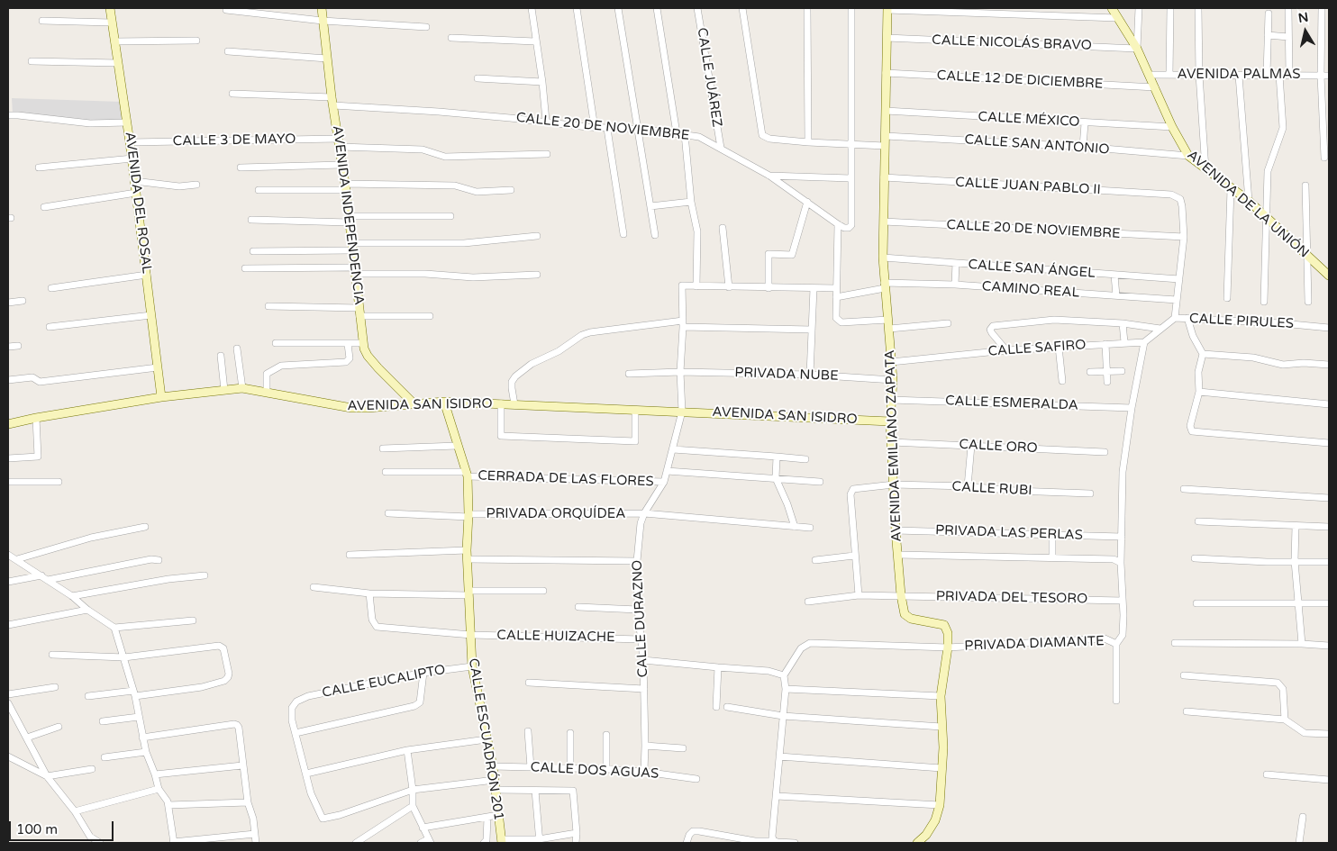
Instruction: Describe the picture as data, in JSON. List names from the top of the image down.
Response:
{
  "streets": {
    "main road": [
      "AVENIDA DEL ROSAL",
      "AVENIDA DE LA UNIÓN",
      "AVENIDA INDEPENDENCIA",
      "AVENIDA SAN ISIDRO",
      "AVENIDA EMILIANO ZAPATA",
      "CALLE ESCUADRÓN 201"
    ],
    "street": [
      "CALLE NICOLÁS BRAVO",
      "AVENIDA PALMAS",
      "CALLE JUÁREZ",
      "CALLE 12 DE DICIEMBRE",
      "CALLE MÉXICO",
      "CALLE 20 DE NOVIEMBRE",
      "CALLE 3 DE MAYO",
      "CALLE SAN ANTONIO",
      "CALLE JUAN PABLO II",
      "CALLE SAN ÁNGEL",
      "CAMINO REAL",
      "CALLE PIRULES",
      "CALLE SAFIRO",
      "PRIVADA NUBE",
      "CALLE ESMERALDA",
      "CALLE ORO",
      "CERRADA DE LAS FLORES",
      "CALLE RUBI",
      "PRIVADA ORQUÍDEA",
      "PRIVADA LAS PERLAS",
      "PRIVADA DEL TESORO",
      "CALLE DURAZNO",
      "CALLE HUIZACHE",
      "PRIVADA DIAMANTE",
      "CALLE EUCALIPTO",
      "CALLE DOS AGUAS"
    ]
  },
  "crossings": [
    ["CALLE NICOLÁS BRAVO", "AVENIDA DE LA UNIÓN"],
    ["CALLE NICOLÁS BRAVO", "AVENIDA EMILIANO ZAPATA"],
    ["AVENIDA PALMAS", "AVENIDA DE LA UNIÓN"],
    ["CALLE JUÁREZ", "CALLE 20 DE NOVIEMBRE"],
    ["CALLE 12 DE DICIEMBRE", "AVENIDA DE LA UNIÓN"],
    ["CALLE 12 DE DICIEMBRE", "AVENIDA EMILIANO ZAPATA"],
    ["CALLE MÉXICO", "AVENIDA DE LA UNIÓN"],
    ["CALLE MÉXICO", "AVENIDA EMILIANO ZAPATA"],
    ["CALLE 20 DE NOVIEMBRE", "AVENIDA INDEPENDENCIA"],
    ["CALLE 20 DE NOVIEMBRE", "CALLE PIRULES"],
    ["CALLE 20 DE NOVIEMBRE", "AVENIDA EMILIANO ZAPATA"],
    ["CALLE 3 DE MAYO", "AVENIDA DEL ROSAL"],
    ["CALLE 3 DE MAYO", "AVENIDA INDEPENDENCIA"],
    ["CALLE SAN ANTONIO", "AVENIDA DE LA UNIÓN"],
    ["CALLE SAN ANTONIO", "AVENIDA EMILIANO ZAPATA"],
    ["CALLE JUAN PABLO II", "CALLE PIRULES"],
    ["CALLE JUAN PABLO II", "AVENIDA EMILIANO ZAPATA"],
    ["AVENIDA DEL ROSAL", "AVENIDA SAN ISIDRO"],
    ["AVENIDA INDEPENDENCIA", "AVENIDA SAN ISIDRO"],
    ["CALLE SAN ÁNGEL", "CALLE PIRULES"],
    ["CALLE SAN ÁNGEL", "AVENIDA EMILIANO ZAPATA"],
    ["CAMINO REAL", "CALLE PIRULES"],
    ["CAMINO REAL", "AVENIDA EMILIANO ZAPATA"],
    ["CALLE SAFIRO", "AVENIDA EMILIANO ZAPATA"],
    ["PRIVADA NUBE", "AVENIDA EMILIANO ZAPATA"],
    ["PRIVADA NUBE", "CALLE DURAZNO"],
    ["CALLE ESMERALDA", "AVENIDA EMILIANO ZAPATA"],
    ["AVENIDA SAN ISIDRO", "AVENIDA EMILIANO ZAPATA"],
    ["AVENIDA SAN ISIDRO", "CALLE DURAZNO"],
    ["AVENIDA SAN ISIDRO", "CALLE ESCUADRÓN 201"],
    ["AVENIDA EMILIANO ZAPATA", "CALLE ORO"],
    ["AVENIDA EMILIANO ZAPATA", "CALLE RUBI"],
    ["AVENIDA EMILIANO ZAPATA", "PRIVADA LAS PERLAS"],
    ["AVENIDA EMILIANO ZAPATA", "PRIVADA DEL TESORO"],
    ["AVENIDA EMILIANO ZAPATA", "PRIVADA DIAMANTE"],
    ["CERRADA DE LAS FLORES", "CALLE DURAZNO"],
    ["CERRADA DE LAS FLORES", "CALLE ESCUADRÓN 201"],
    ["PRIVADA ORQUÍDEA", "CALLE DURAZNO"],
    ["PRIVADA ORQUÍDEA", "CALLE ESCUADRÓN 201"],
    ["CALLE DURAZNO", "CALLE HUIZACHE"],
    ["CALLE DURAZNO", "CALLE DOS AGUAS"],
    ["CALLE HUIZACHE", "CALLE ESCUADRÓN 201"],
    ["CALLE EUCALIPTO", "CALLE ESCUADRÓN 201"],
    ["CALLE ESCUADRÓN 201", "CALLE DOS AGUAS"]
  ],
  "scale_bar": "100 m",
  "north": "top"
}
